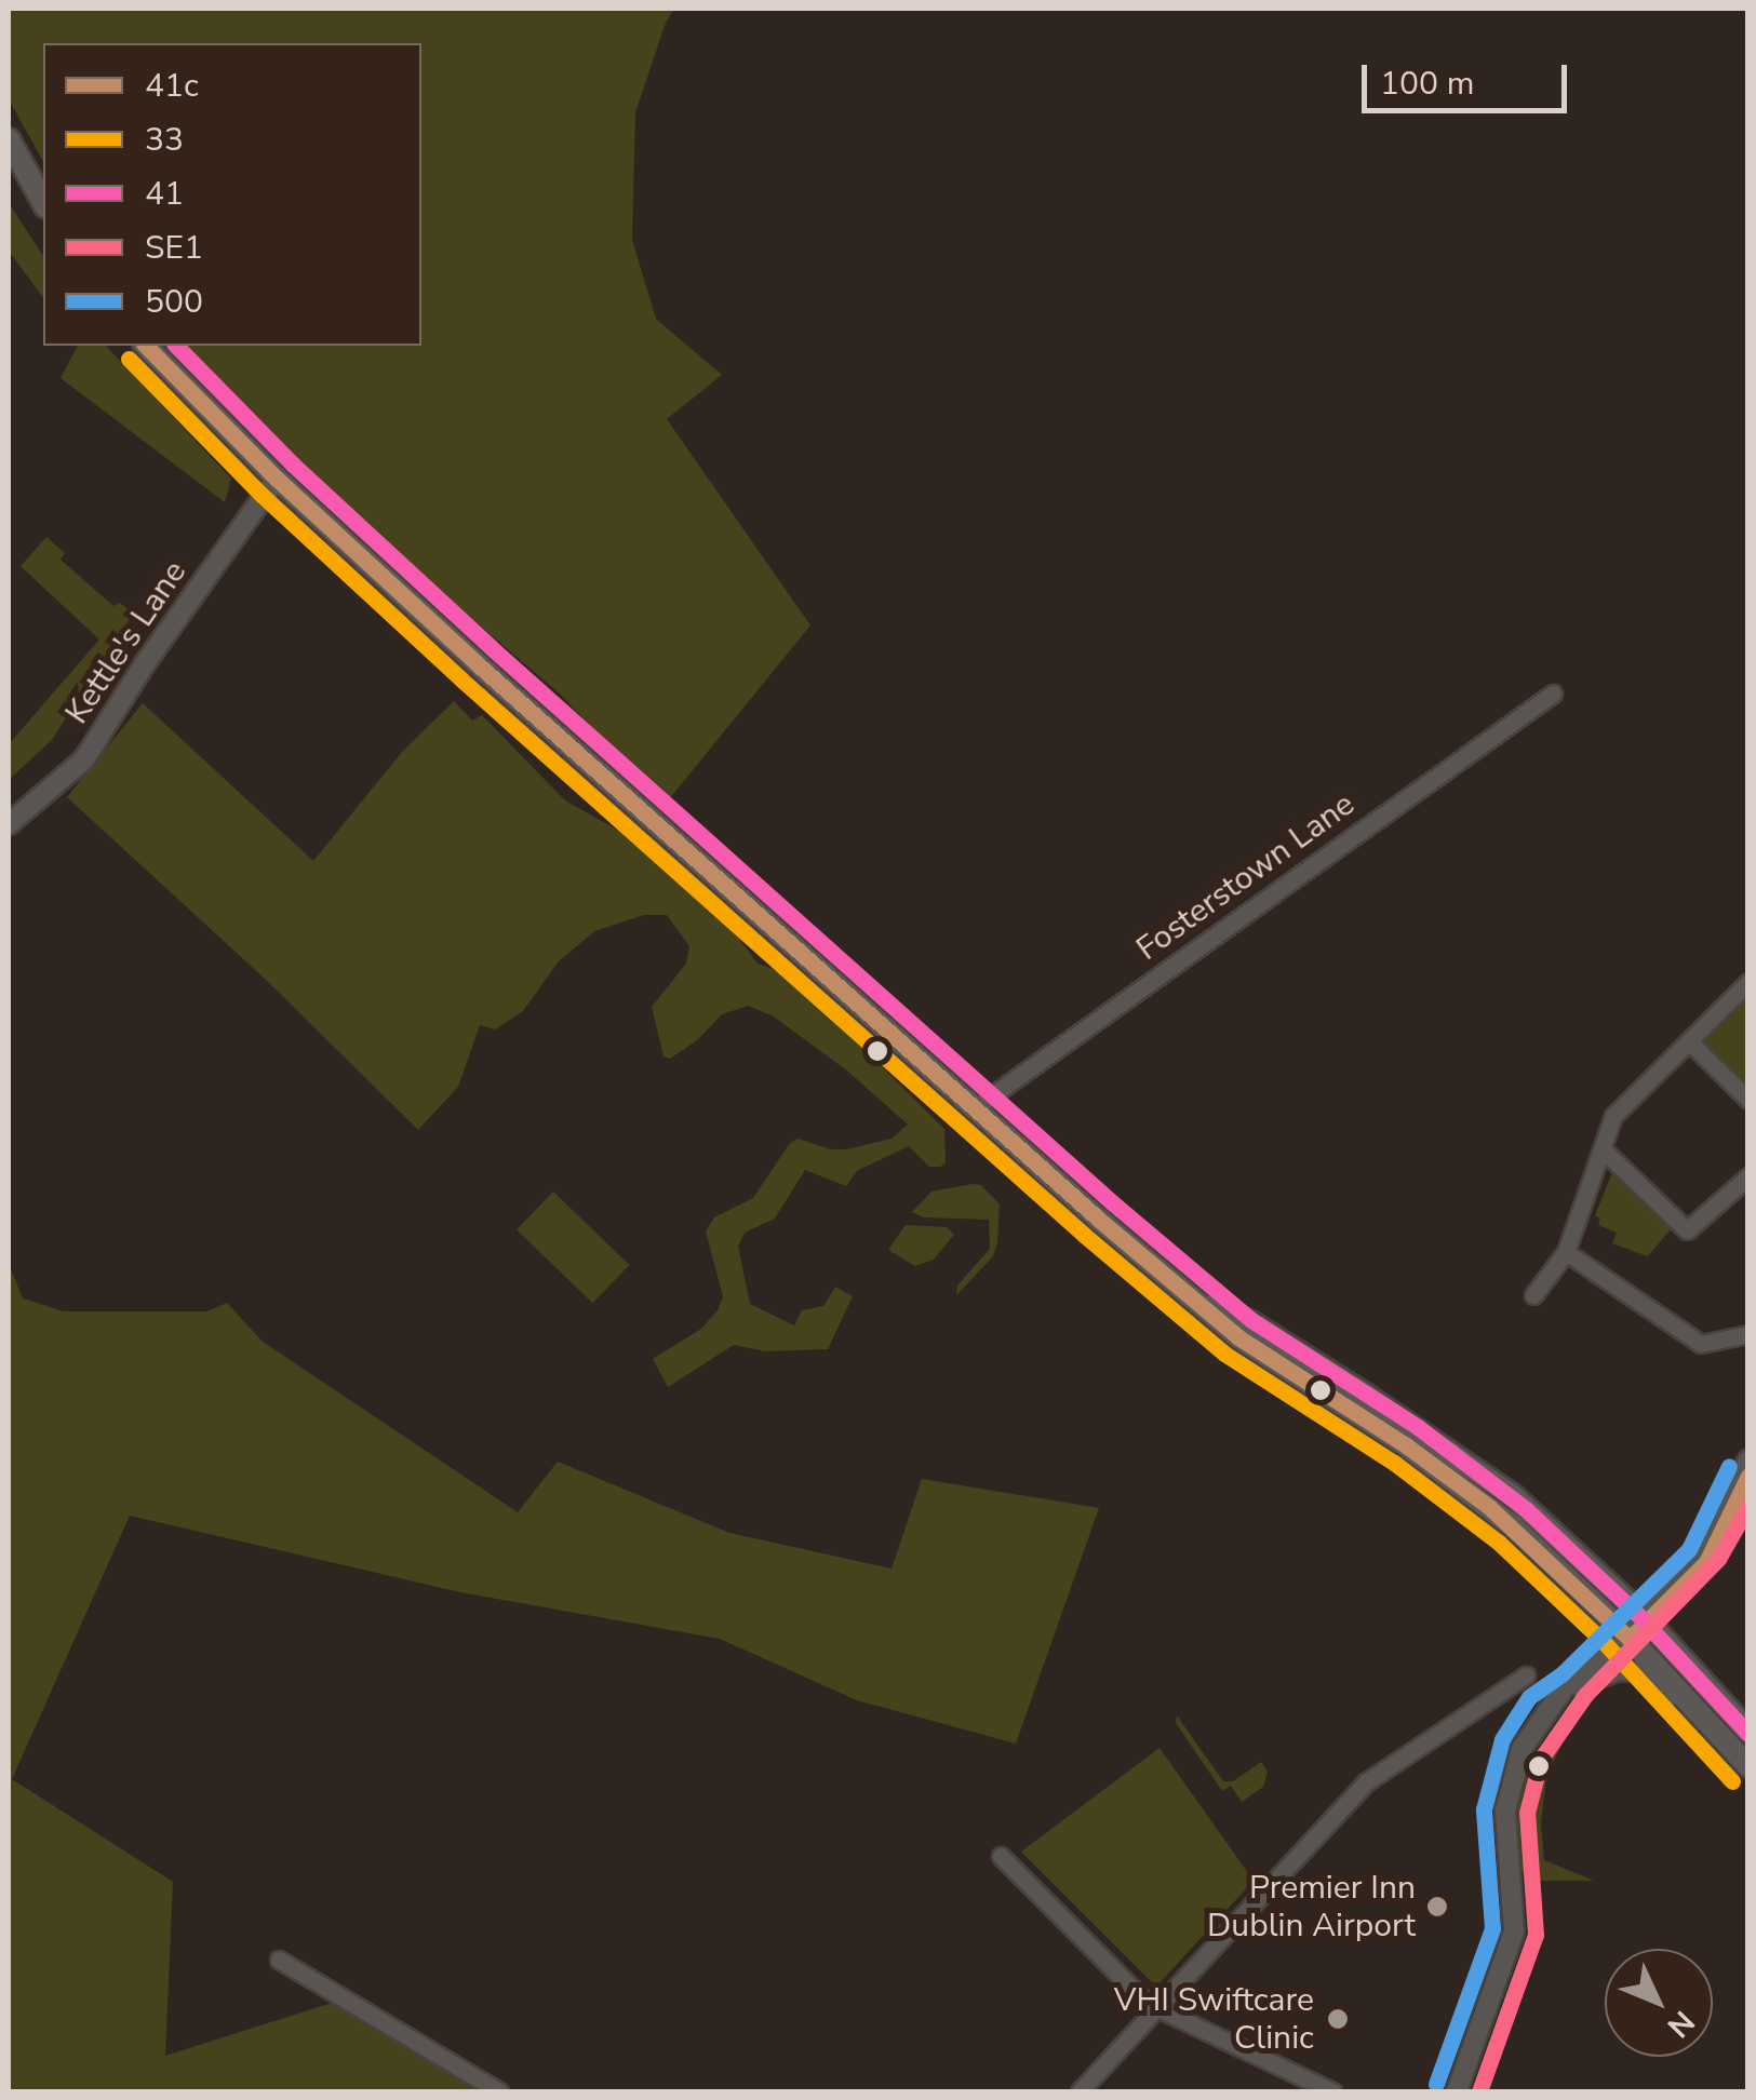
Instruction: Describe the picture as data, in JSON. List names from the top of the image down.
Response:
{
  "streets": {
    "street": ["Kettle's Lane", "Fosterstown Lane"]
  },
  "places": ["Premier Inn Dublin Airport", "VHI Swiftcare Clinic"],
  "lines": [
    "transit line 41c",
    "transit line 41",
    "transit line 33",
    "transit line 500",
    "transit line SE1"
  ],
  "legend": [
    "41c",
    "33",
    "41",
    "SE1",
    "500"
  ],
  "scale_bar": "100 m",
  "north": "bottom right"
}
